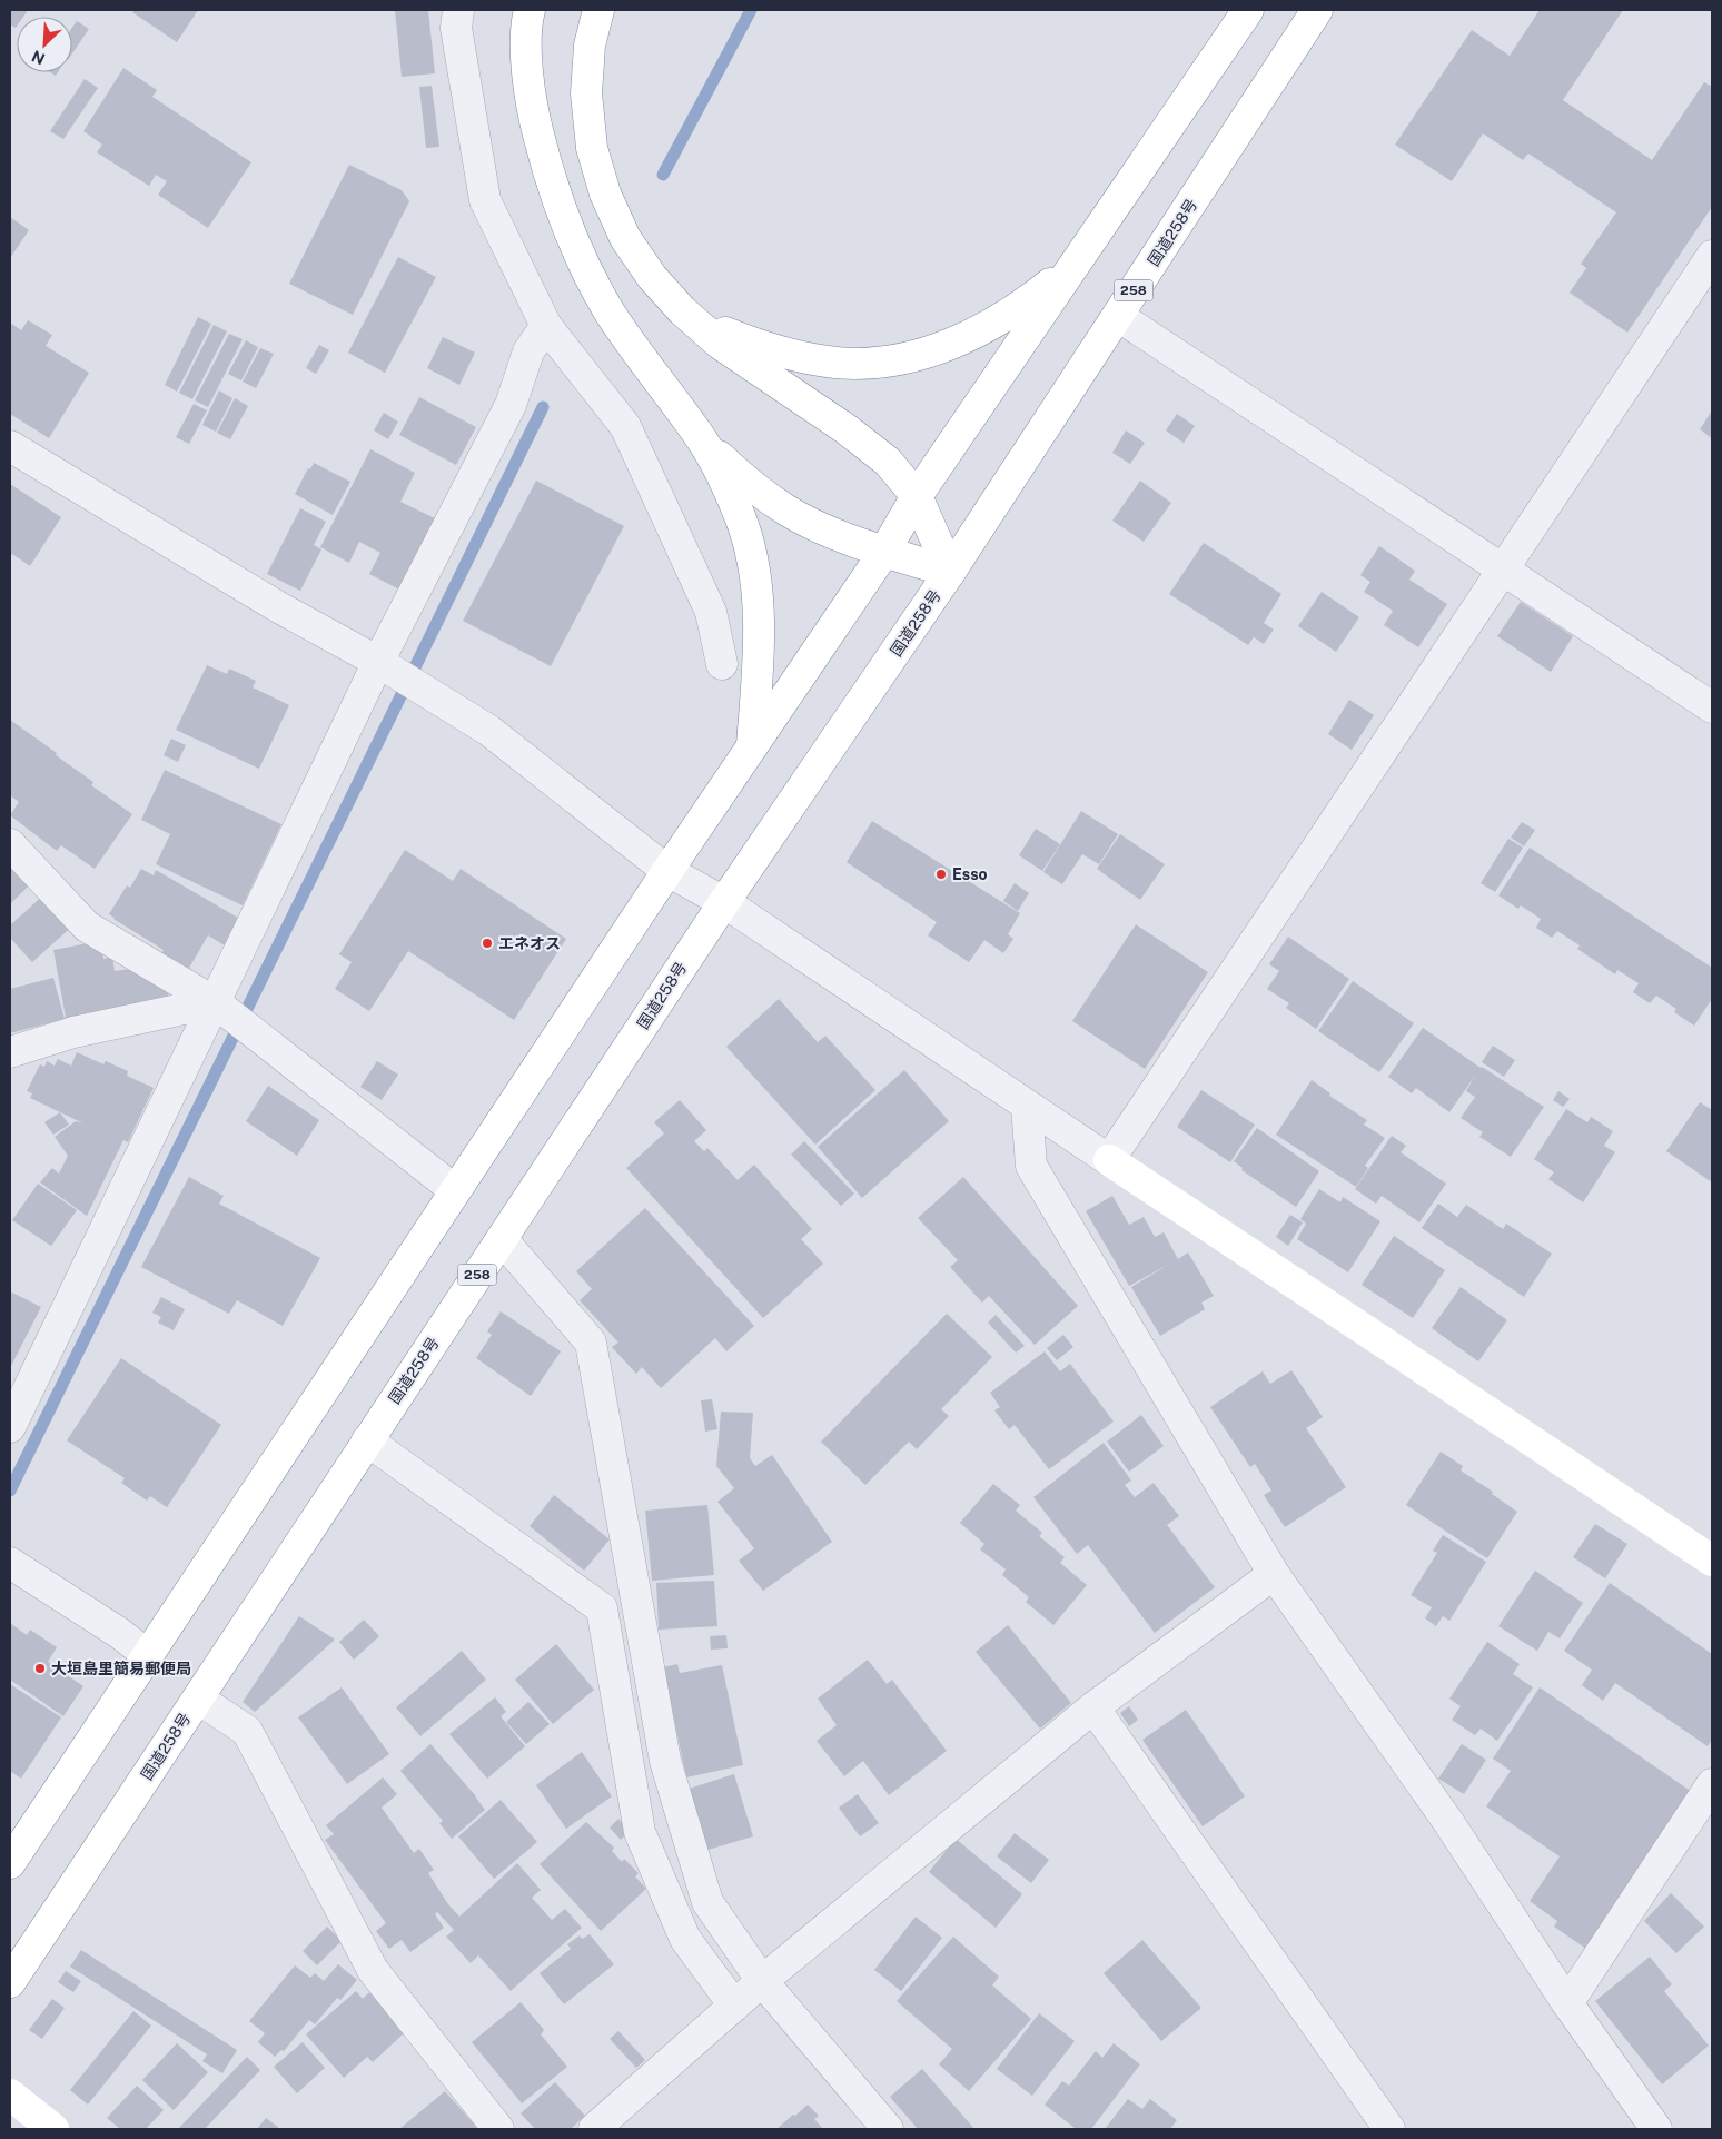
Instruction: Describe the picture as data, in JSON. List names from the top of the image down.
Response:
{
  "streets": {
    "main road": ["国道258号", "258"]
  },
  "places": ["Esso", "エネオス", "大垣島里簡易郵便局"],
  "north": "bottom left"
}
